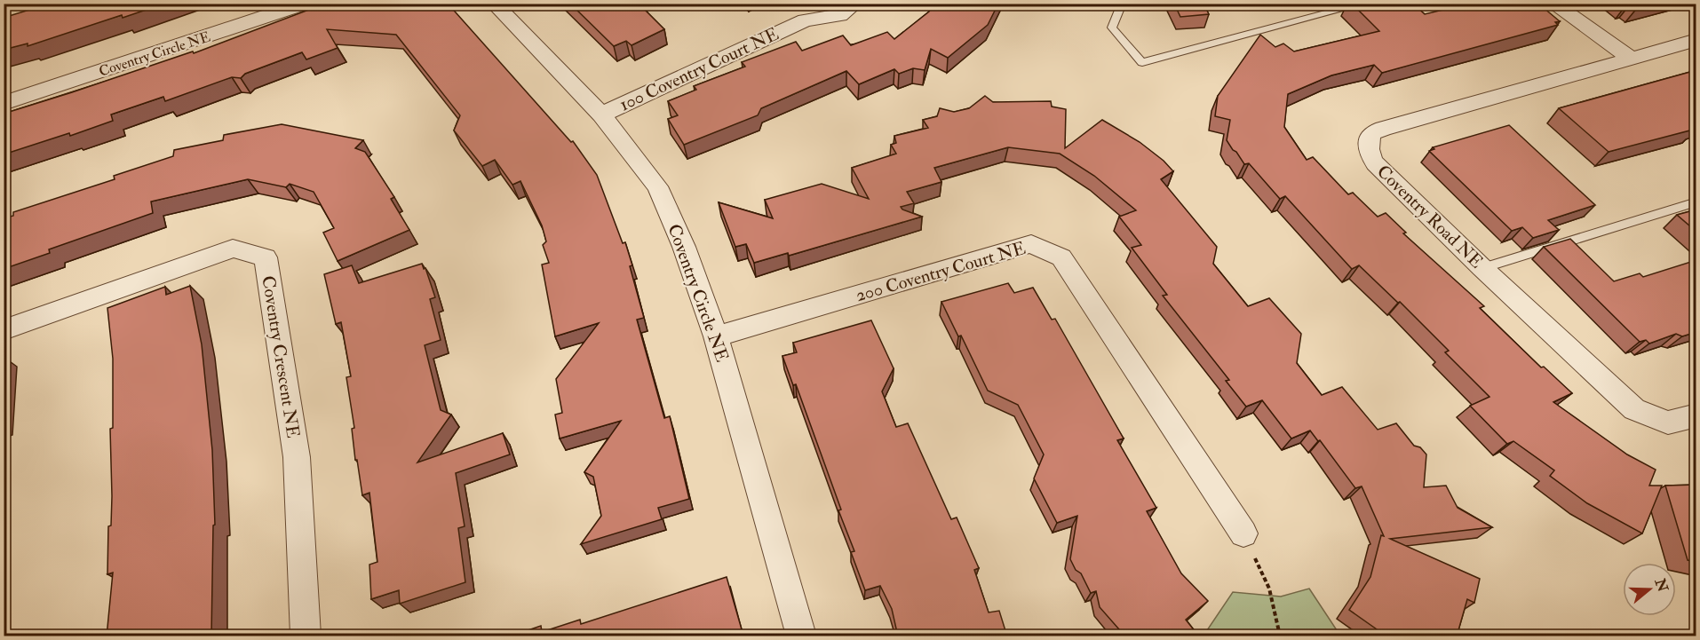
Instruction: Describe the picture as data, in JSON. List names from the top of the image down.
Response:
{
  "streets": {
    "street": [
      "Coventry Circle NE",
      "100 Coventry Court NE",
      "Coventry Road NE",
      "200 Coventry Court NE",
      "Coventry Crescent NE"
    ]
  },
  "crossings": [
    ["Coventry Circle NE", "100 Coventry Court NE"],
    ["Coventry Circle NE", "200 Coventry Court NE"]
  ],
  "north": "right"
}
